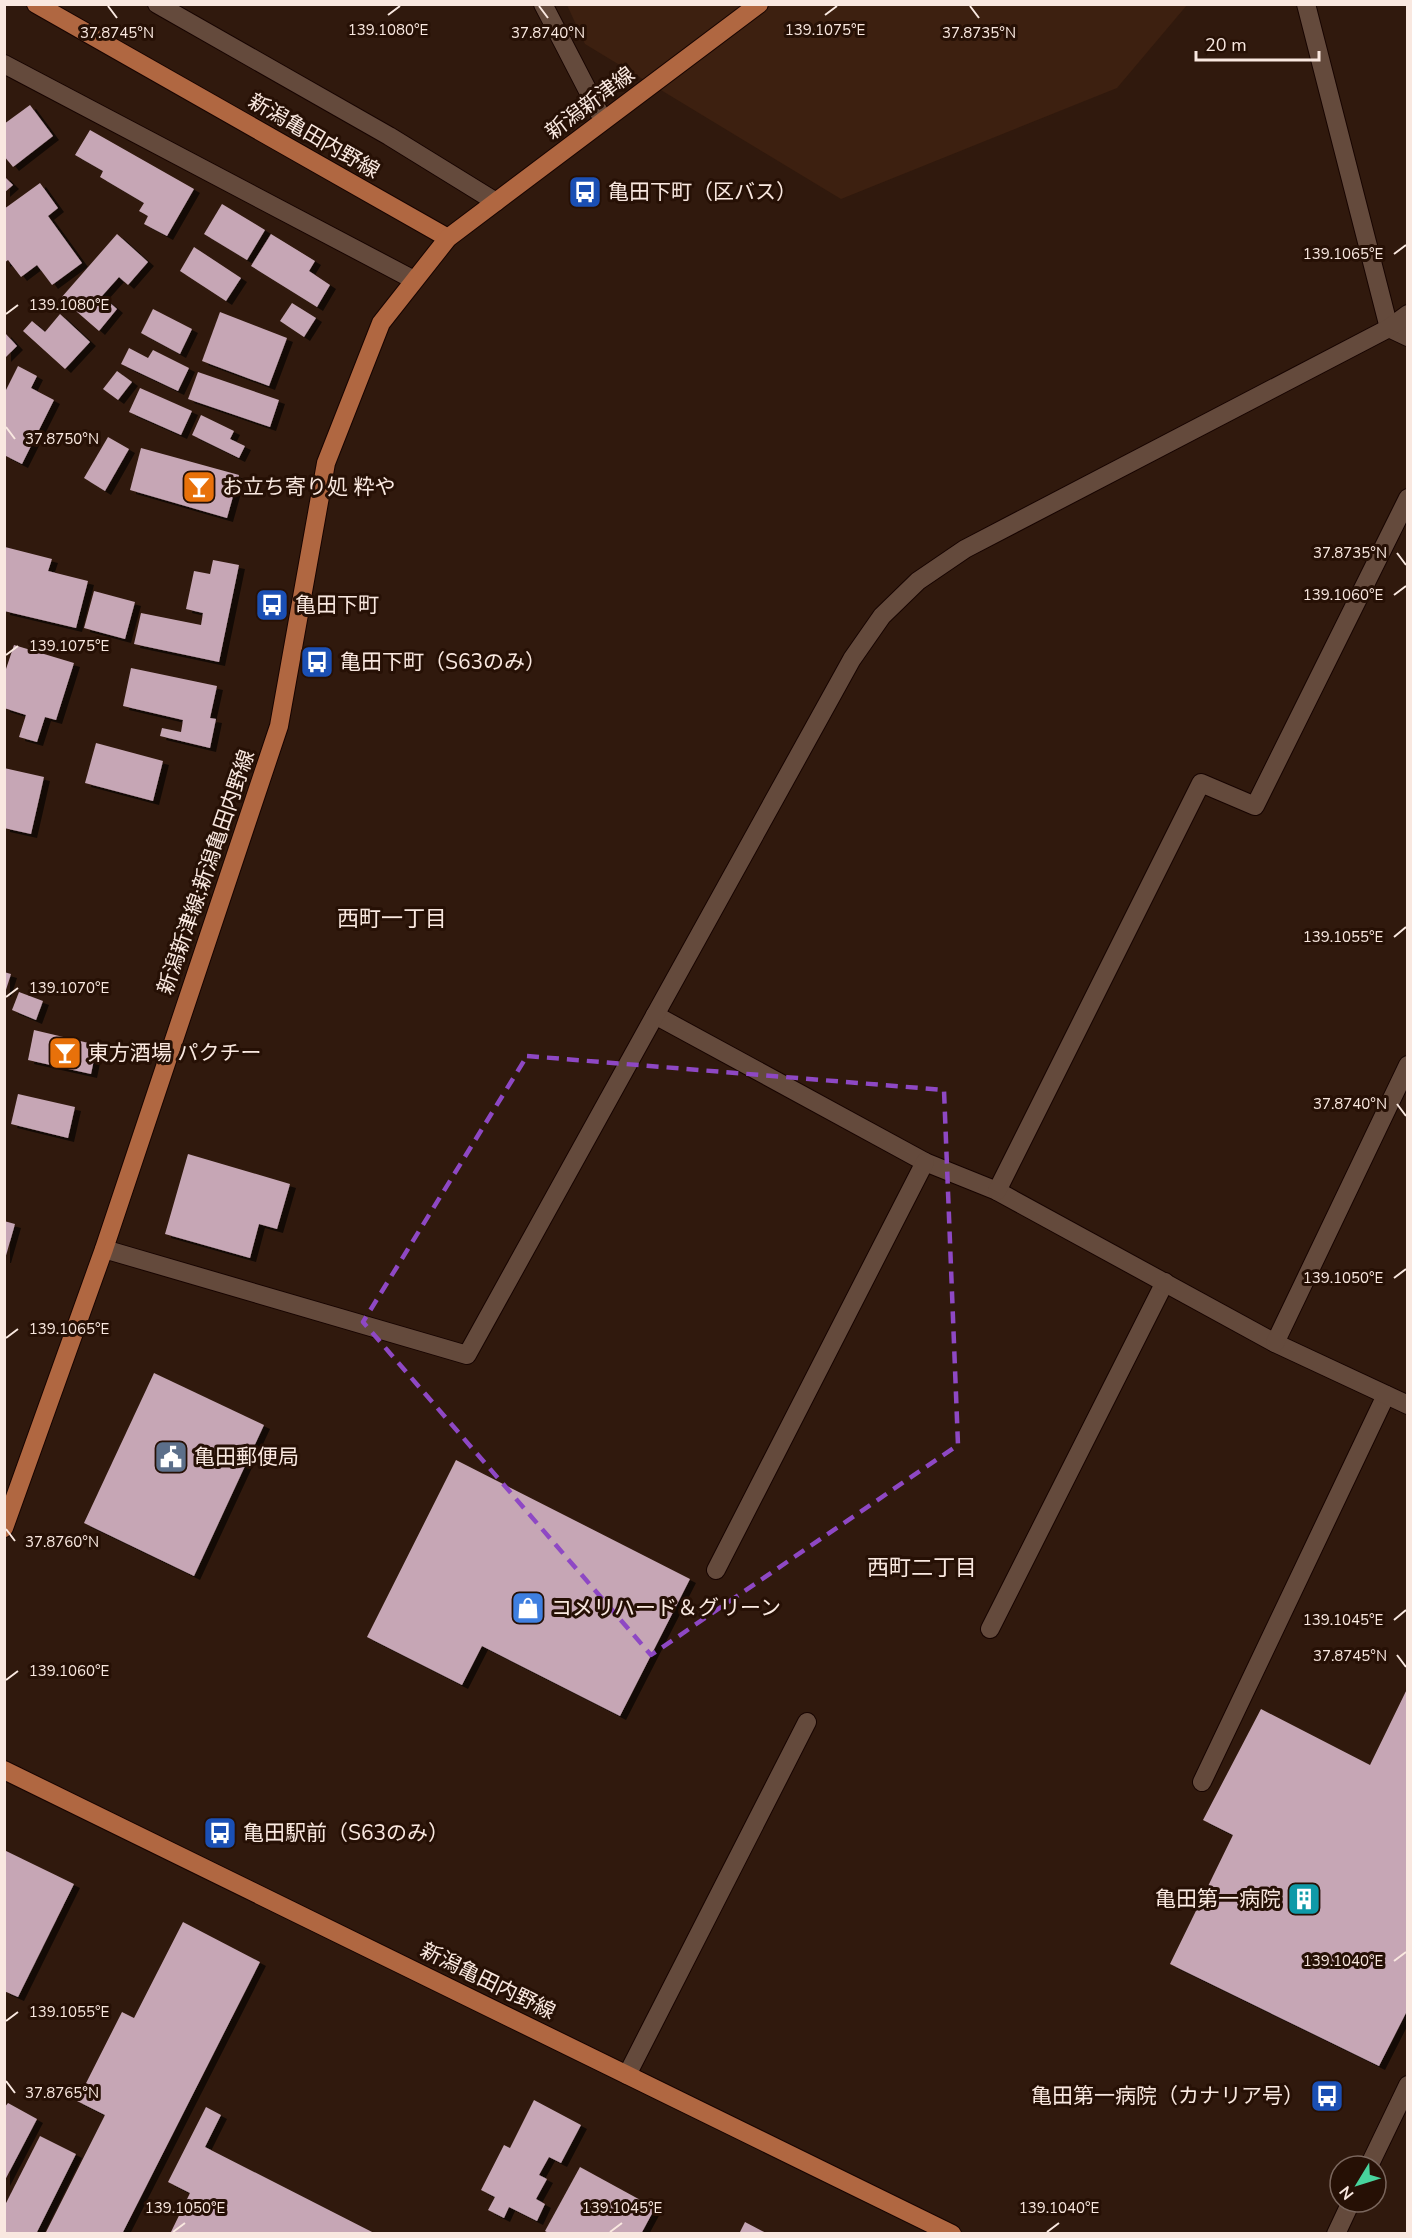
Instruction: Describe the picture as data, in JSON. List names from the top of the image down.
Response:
{
  "streets": {
    "main road": ["新潟新津線", "新潟亀田内野線", "新潟新津線;新潟亀田内野線"]
  },
  "crossings": [
    ["新潟新津線", "新潟亀田内野線"],
    ["新潟新津線", "新潟新津線;新潟亀田内野線"],
    ["新潟亀田内野線", "新潟新津線;新潟亀田内野線"]
  ],
  "districts": ["西町一丁目", "西町二丁目"],
  "places": {
    "bus stop": [
      "亀田下町（区バス）",
      "亀田下町",
      "亀田下町（S63のみ）",
      "亀田駅前（S63のみ）",
      "亀田第一病院（カナリア号）"
    ],
    "bar": ["お立ち寄り処 粋や", "東方酒場 パクチー"],
    "public building": ["亀田郵便局"],
    "shop": ["コメリハード＆グリーン"],
    "building": ["亀田第一病院"]
  },
  "scale_bar": "20 m",
  "north": "bottom left",
  "coordinates": [
    "139.1080°E",
    "139.1075°E",
    "37.8745°N",
    "37.8740°N",
    "37.8735°N",
    "139.1065°E",
    "37.8750°N",
    "139.1060°E",
    "139.1055°E",
    "139.1070°E",
    "139.1050°E",
    "37.8760°N",
    "139.1045°E",
    "139.1040°E",
    "37.8765°N"
  ]
}
